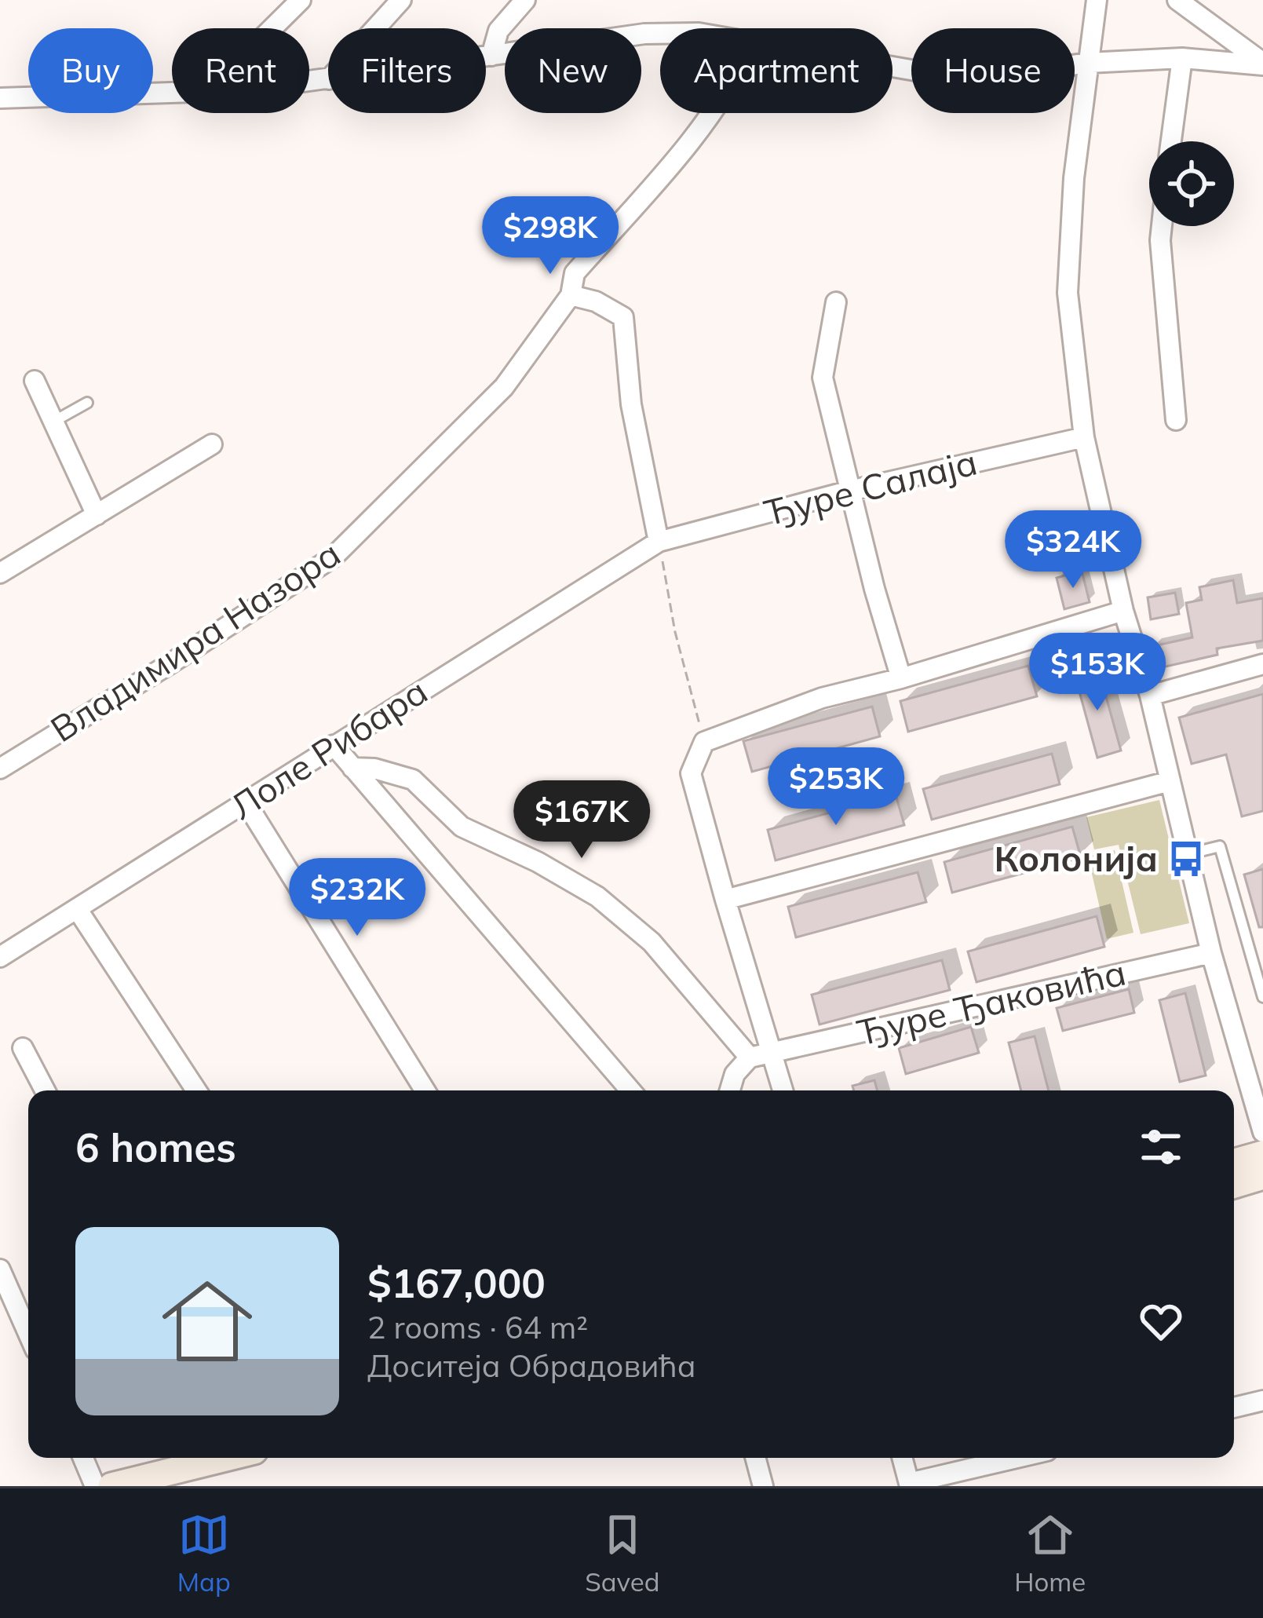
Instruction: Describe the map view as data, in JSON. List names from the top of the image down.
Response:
{
  "streets": {
    "street": [
      "Ђуре Салаја",
      "Владимира Назора",
      "Лоле Рибара",
      "Ђуре Ђаковића"
    ]
  },
  "crossings": [
    ["Ђуре Салаја", "Лоле Рибара"]
  ],
  "places": {
    "bus stop": ["Колонија"]
  },
  "page": {
    "chip": [
      "Buy",
      "Rent",
      "Filters",
      "New",
      "Apartment",
      "House"
    ],
    "price": [
      "$298K",
      "$324K",
      "$153K",
      "$253K",
      "$167K",
      "$232K"
    ],
    "heading": "6 homes",
    "list": [
      {
        "name": "$167,000",
        "note": "2 rooms · 64 m² · Доситеја Обрадовића"
      }
    ],
    "tabs": ["Map", "Saved", "Home"]
  }
}
